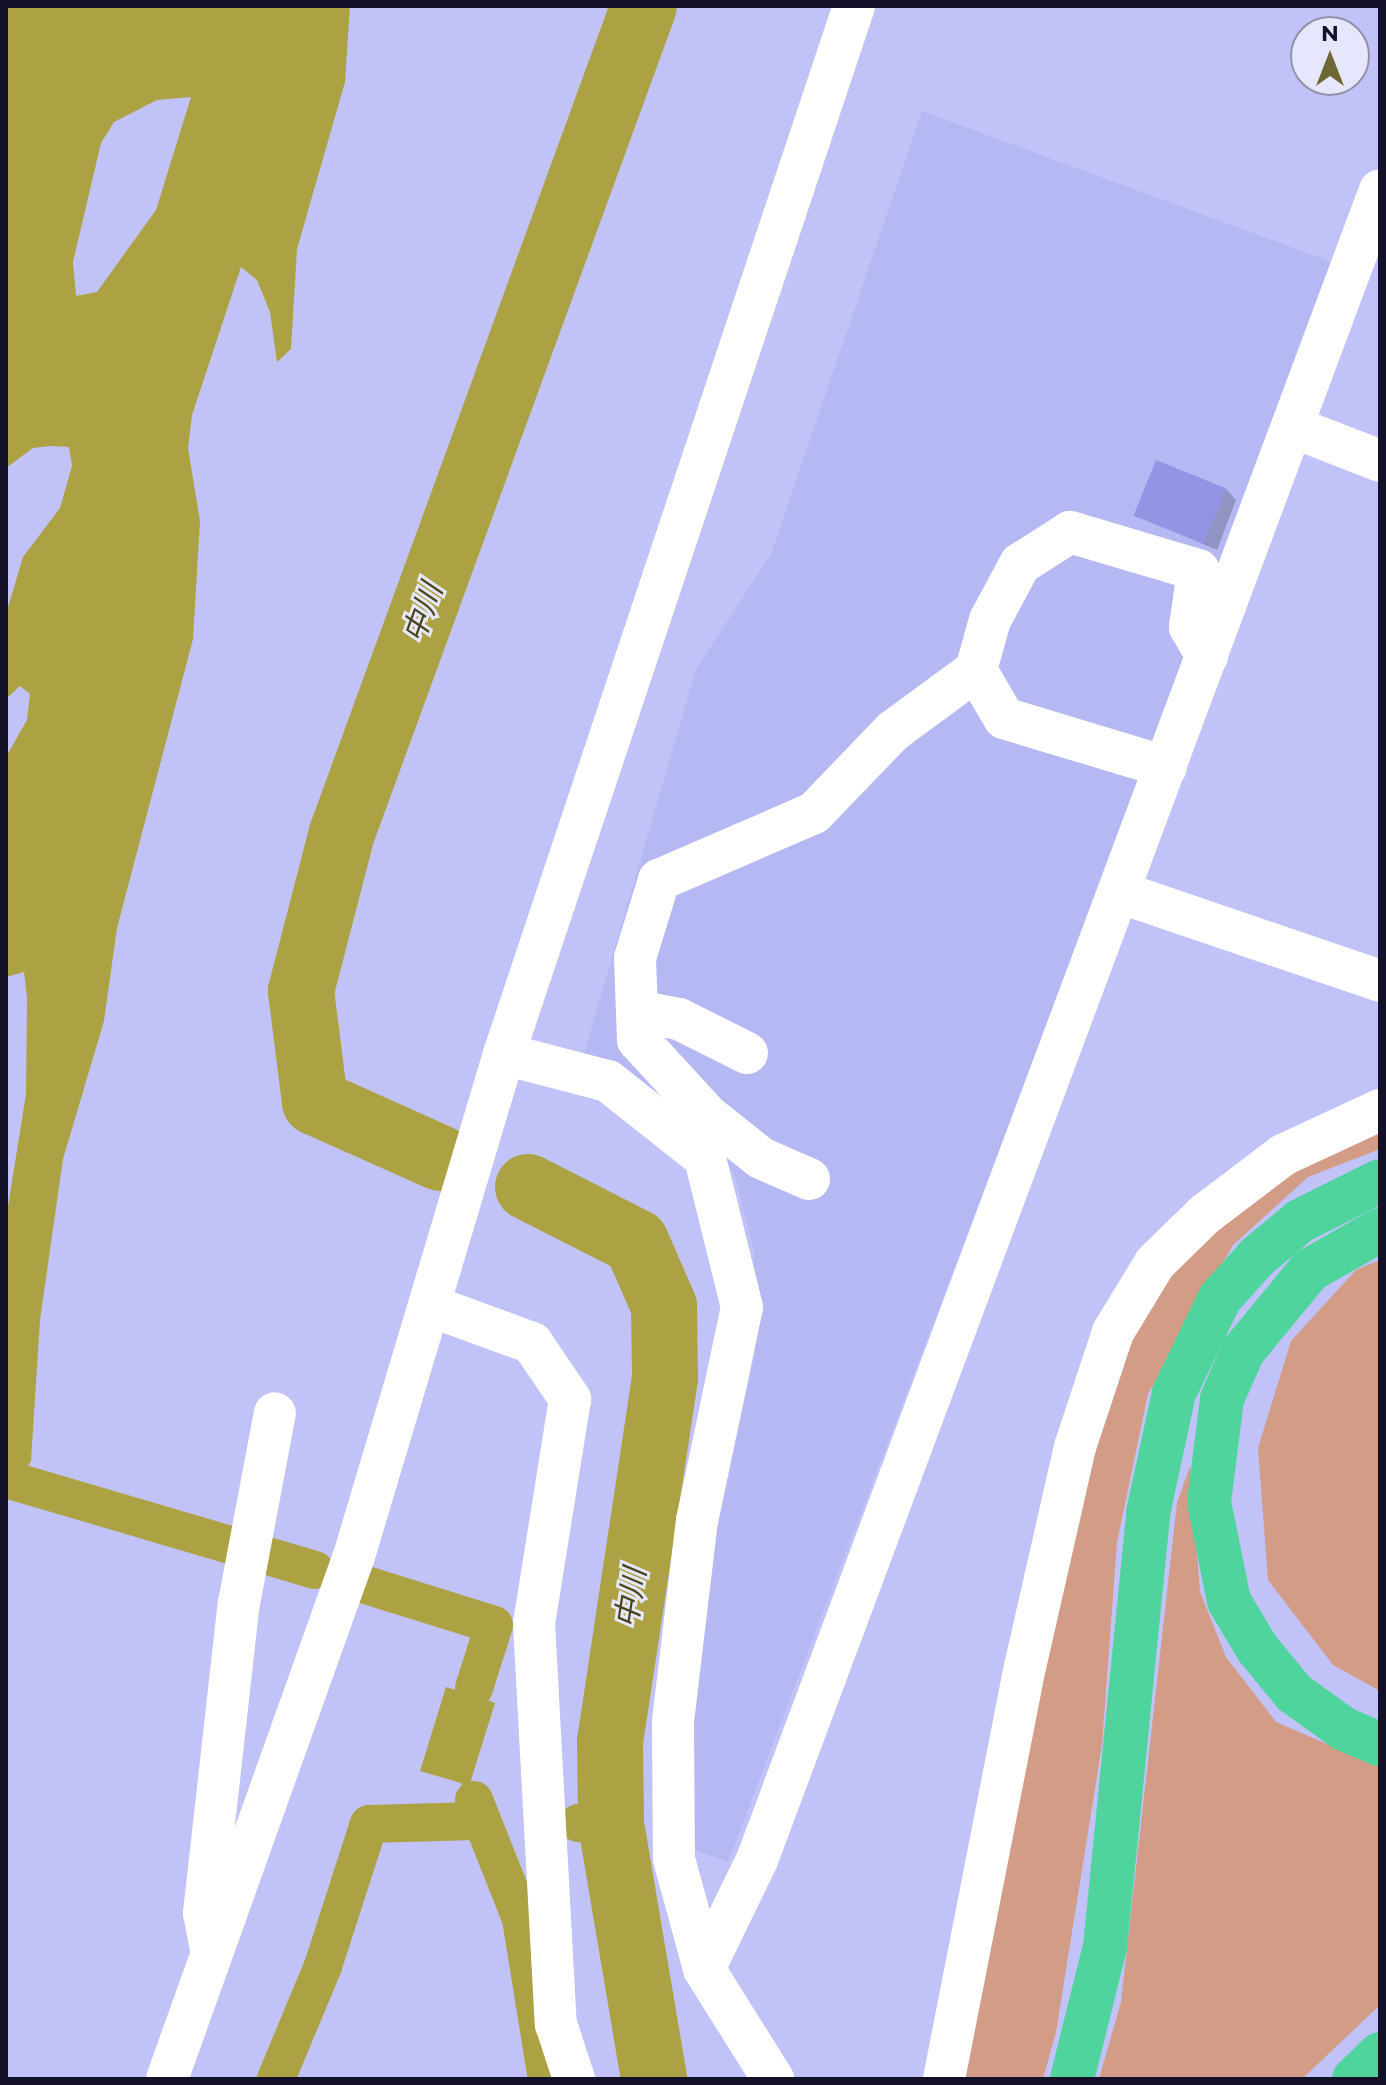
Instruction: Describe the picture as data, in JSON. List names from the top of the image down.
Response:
{
  "water": ["中川"],
  "north": "top"
}
